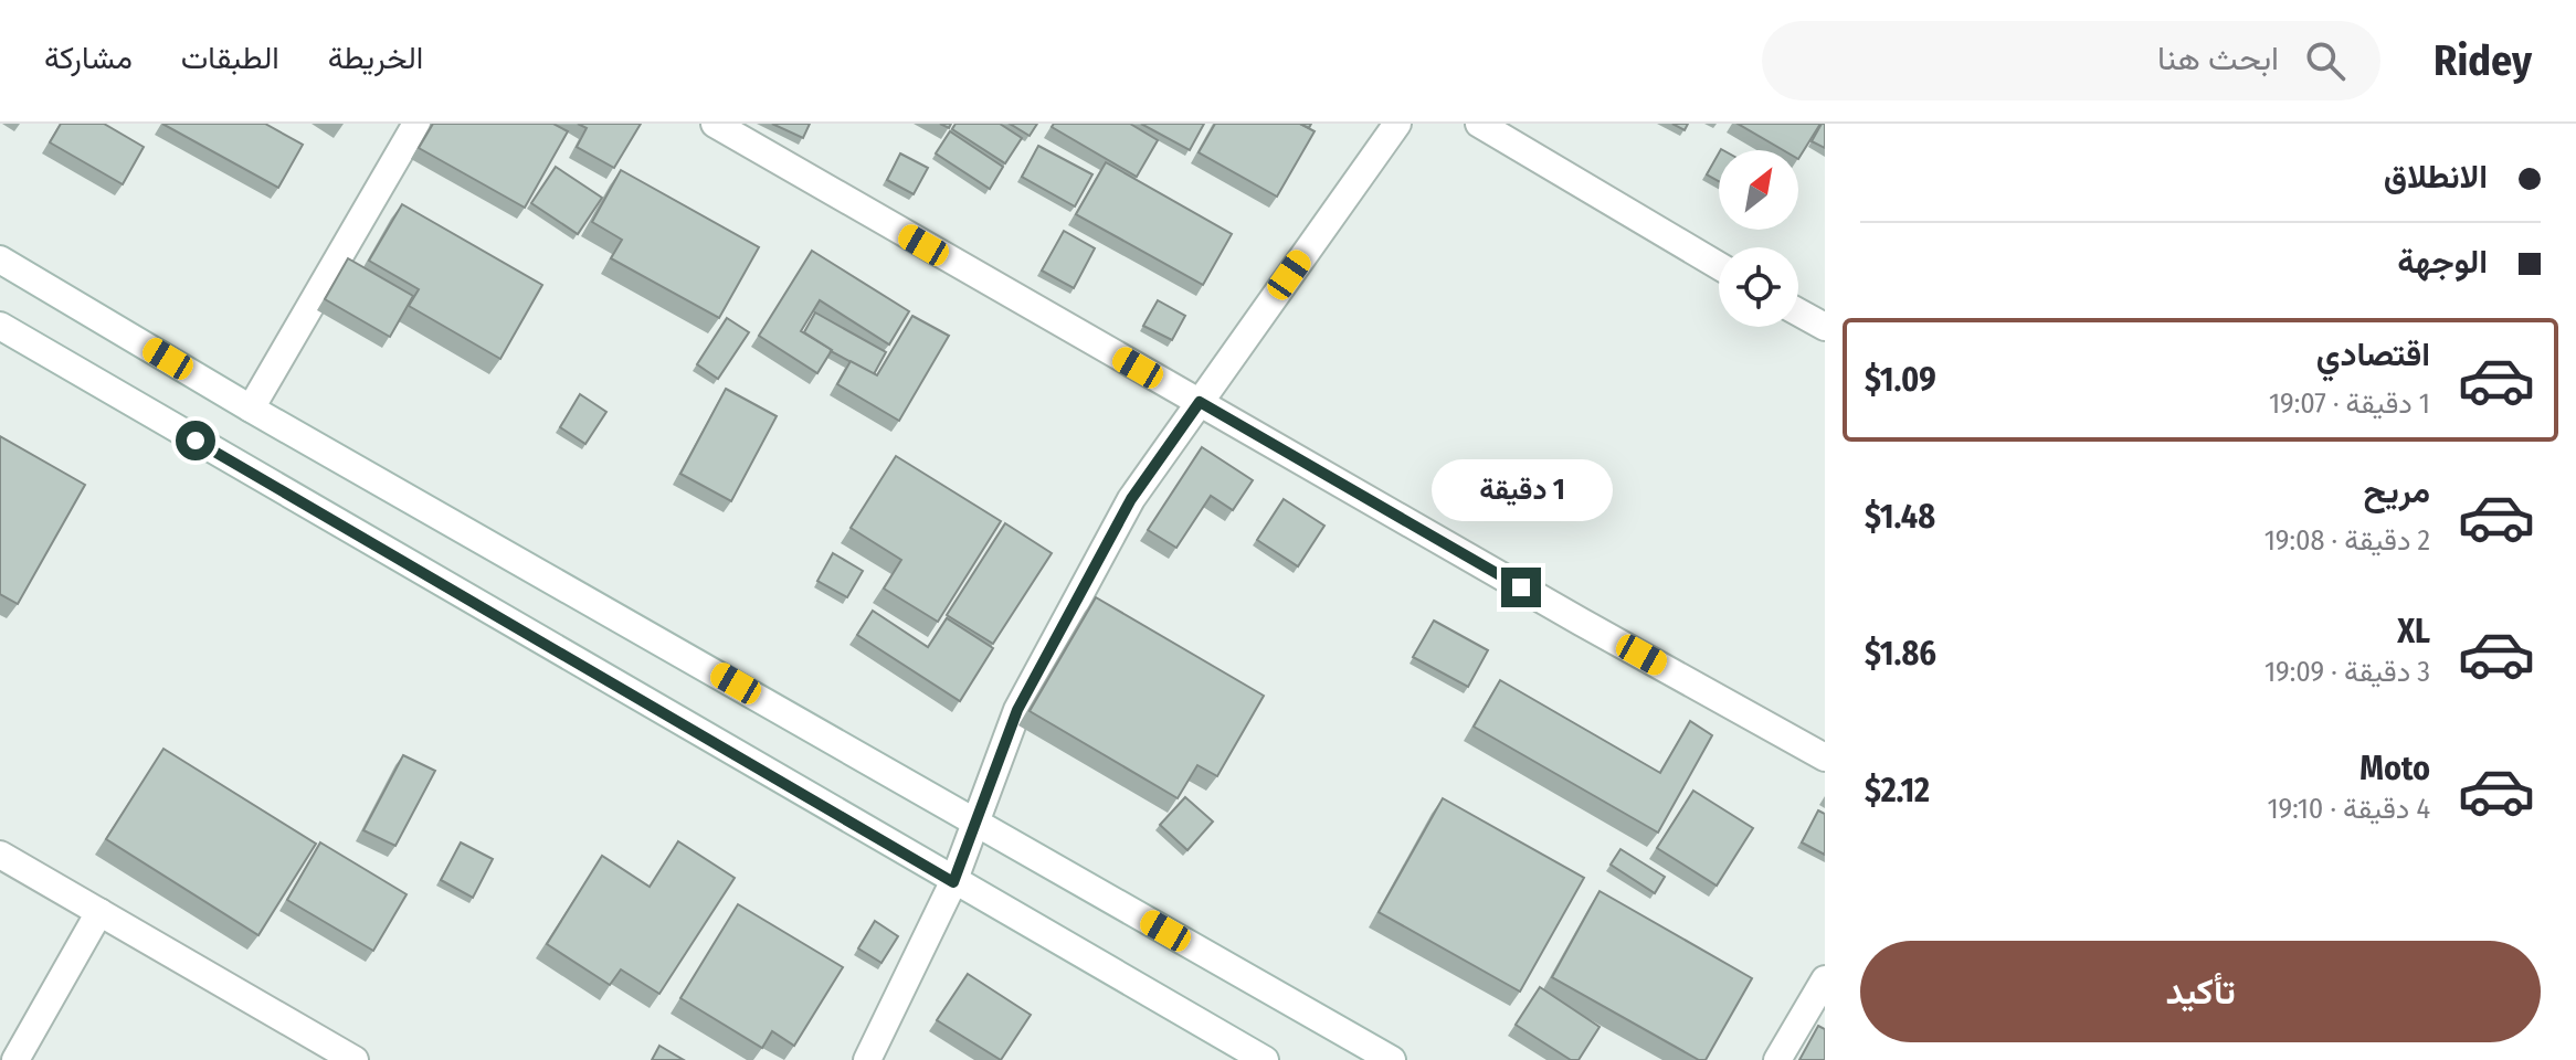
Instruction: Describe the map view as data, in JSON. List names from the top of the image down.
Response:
{
  "north": "top right",
  "page": {
    "header": "Ridey",
    "search": "ابحث هنا",
    "nav": ["الخريطة", "الطبقات", "مشاركة"],
    "banner": ["الانطلاق", "الوجهة"],
    "list": [
      {
        "name": "اقتصادي",
        "note": "1 دقيقة · 19:07",
        "value": "$1.09"
      },
      {
        "name": "مريح",
        "note": "2 دقيقة · 19:08",
        "value": "$1.48"
      },
      {
        "name": "XL",
        "note": "3 دقيقة · 19:09",
        "value": "$1.86"
      },
      {
        "name": "Moto",
        "note": "4 دقيقة · 19:10",
        "value": "$2.12"
      }
    ],
    "bubble": "1 دقيقة",
    "buttons": "تأكيد"
  }
}
